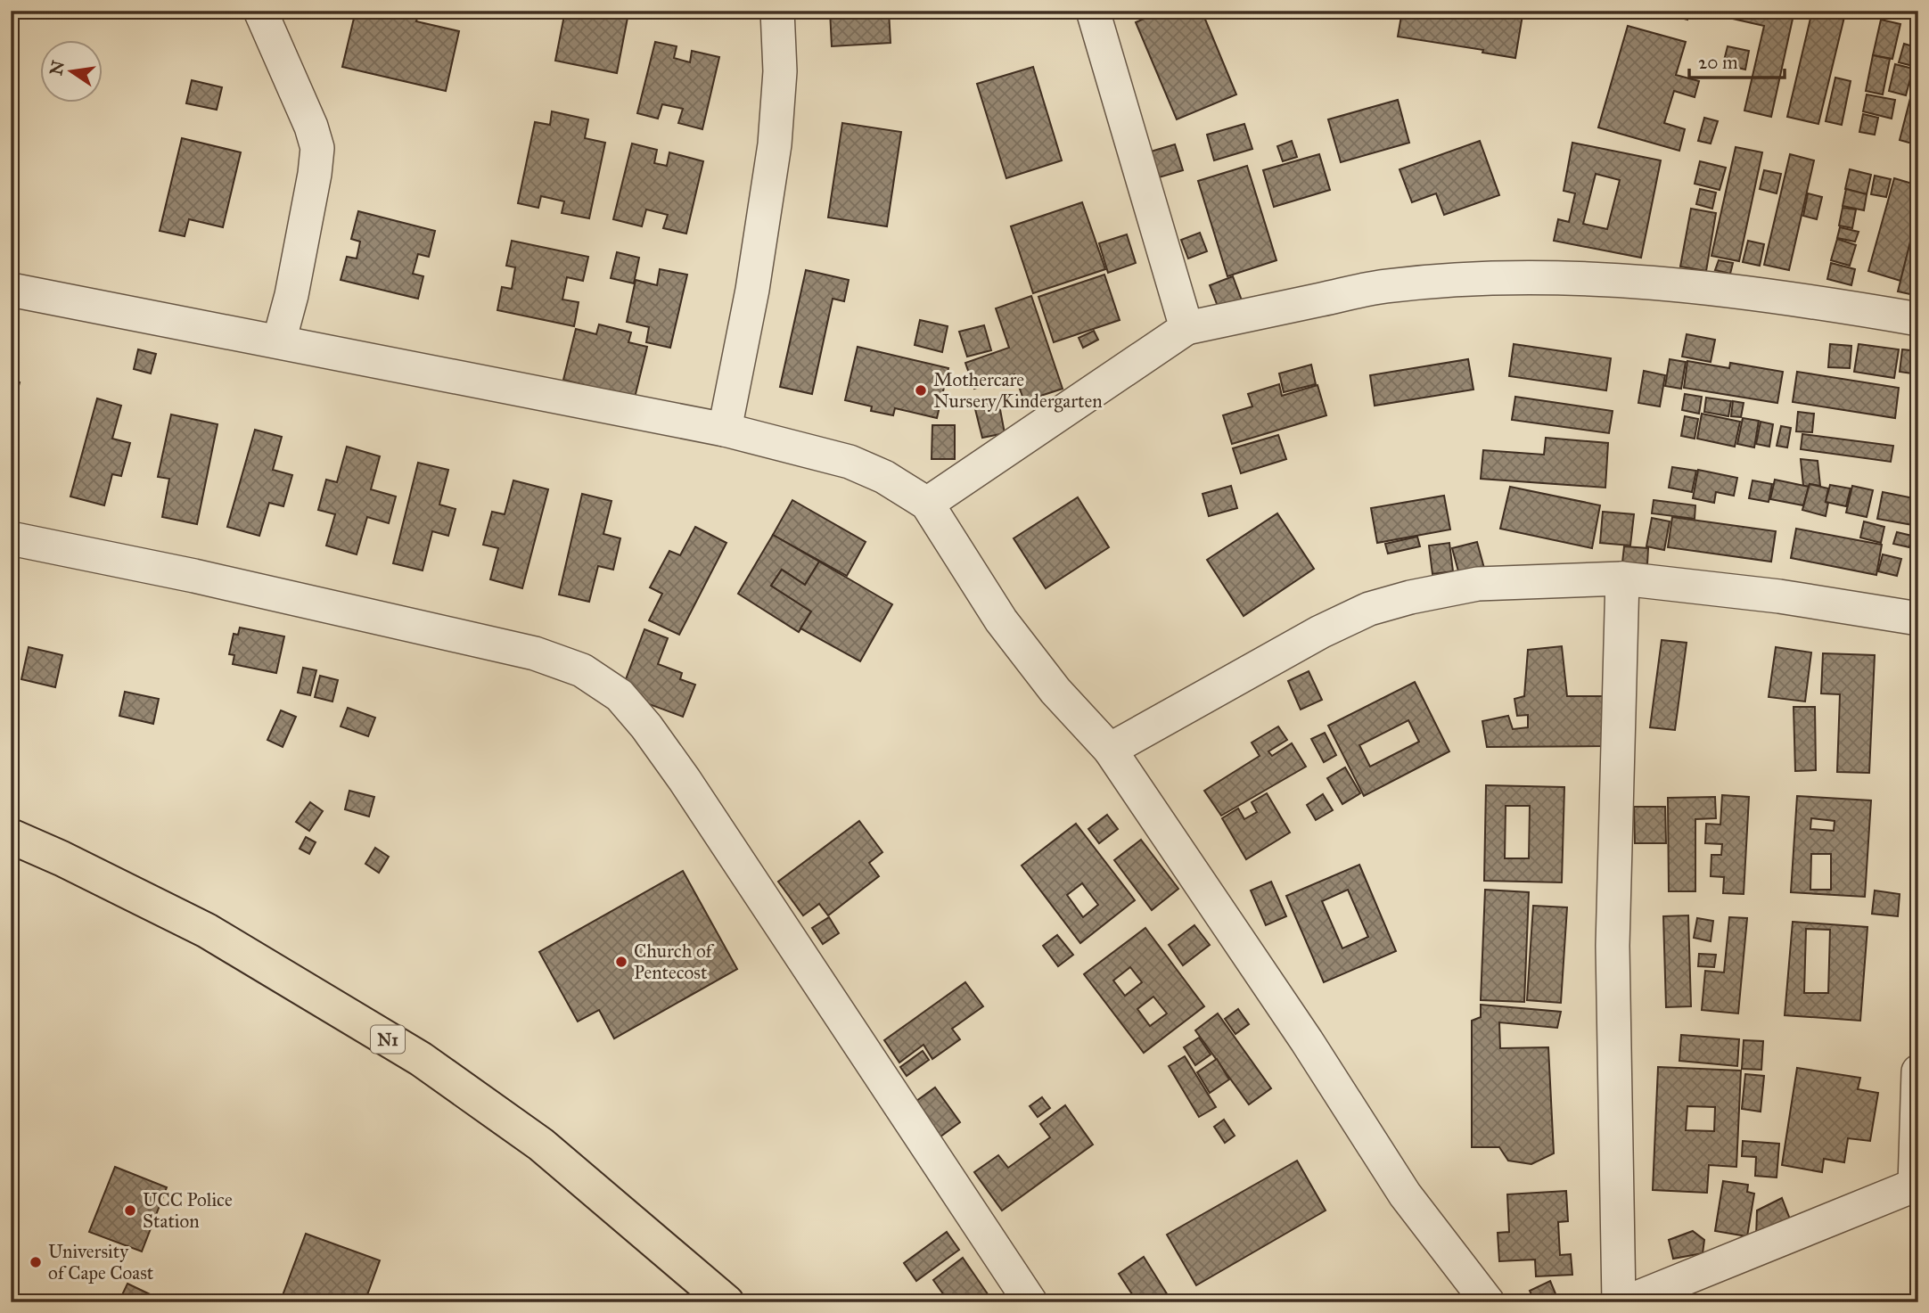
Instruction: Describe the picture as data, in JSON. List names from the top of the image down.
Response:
{
  "streets": {
    "highway": ["N1"]
  },
  "places": [
    "Mothercare Nursery/Kindergarten",
    "Church of Pentecost",
    "UCC Police Station",
    "University of Cape Coast"
  ],
  "scale_bar": "20 m",
  "north": "left"
}
